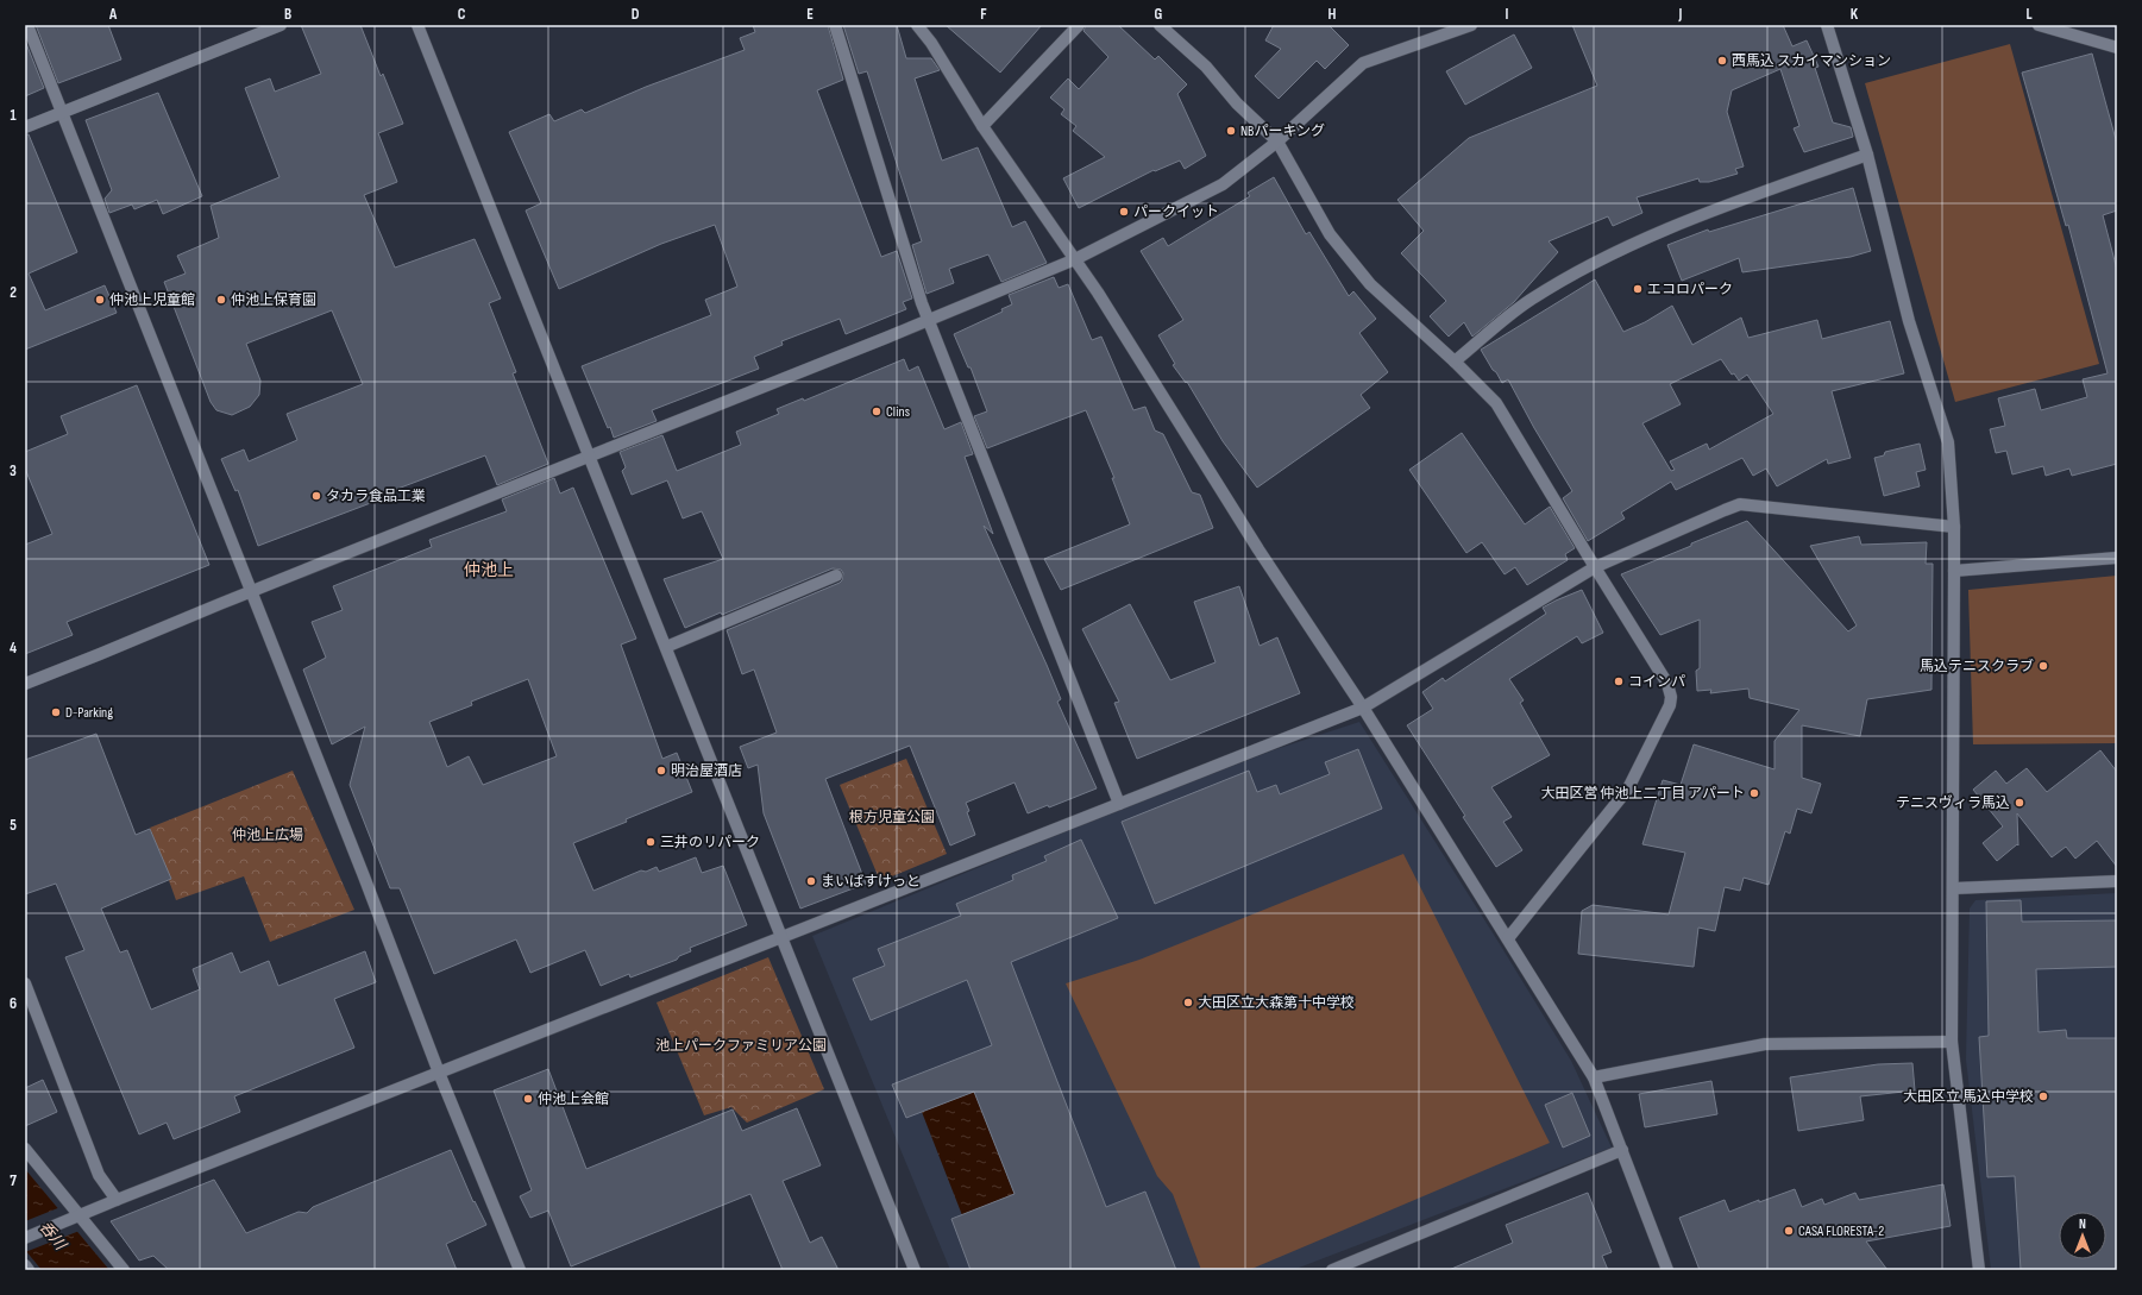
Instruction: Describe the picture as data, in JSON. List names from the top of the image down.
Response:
{
  "districts": ["仲池上"],
  "water": ["呑川"],
  "parks": ["根方児童公園", "仲池上広場", "池上パークファミリア公園"],
  "places": [
    "西馬込 スカイマンション",
    "NBパーキング",
    "パークイット",
    "エコロパーク",
    "仲池上児童館",
    "仲池上保育園",
    "Clins",
    "タカラ食品工業",
    "馬込テニスクラブ",
    "コインパ",
    "D-Parking",
    "明治屋酒店",
    "大田区営 仲池上二丁目 アパート",
    "テニスヴィラ馬込",
    "三井のリパーク",
    "まいばすけっと",
    "大田区立大森第十中学校",
    "大田区立 馬込中学校",
    "仲池上会館",
    "CASA FLORESTA-2"
  ],
  "north": "top",
  "grid": {
    "columns": [
      "A",
      "B",
      "C",
      "D",
      "E",
      "F",
      "G",
      "H",
      "I",
      "J",
      "K",
      "L"
    ],
    "rows": [
      "1",
      "2",
      "3",
      "4",
      "5",
      "6",
      "7"
    ]
  }
}
